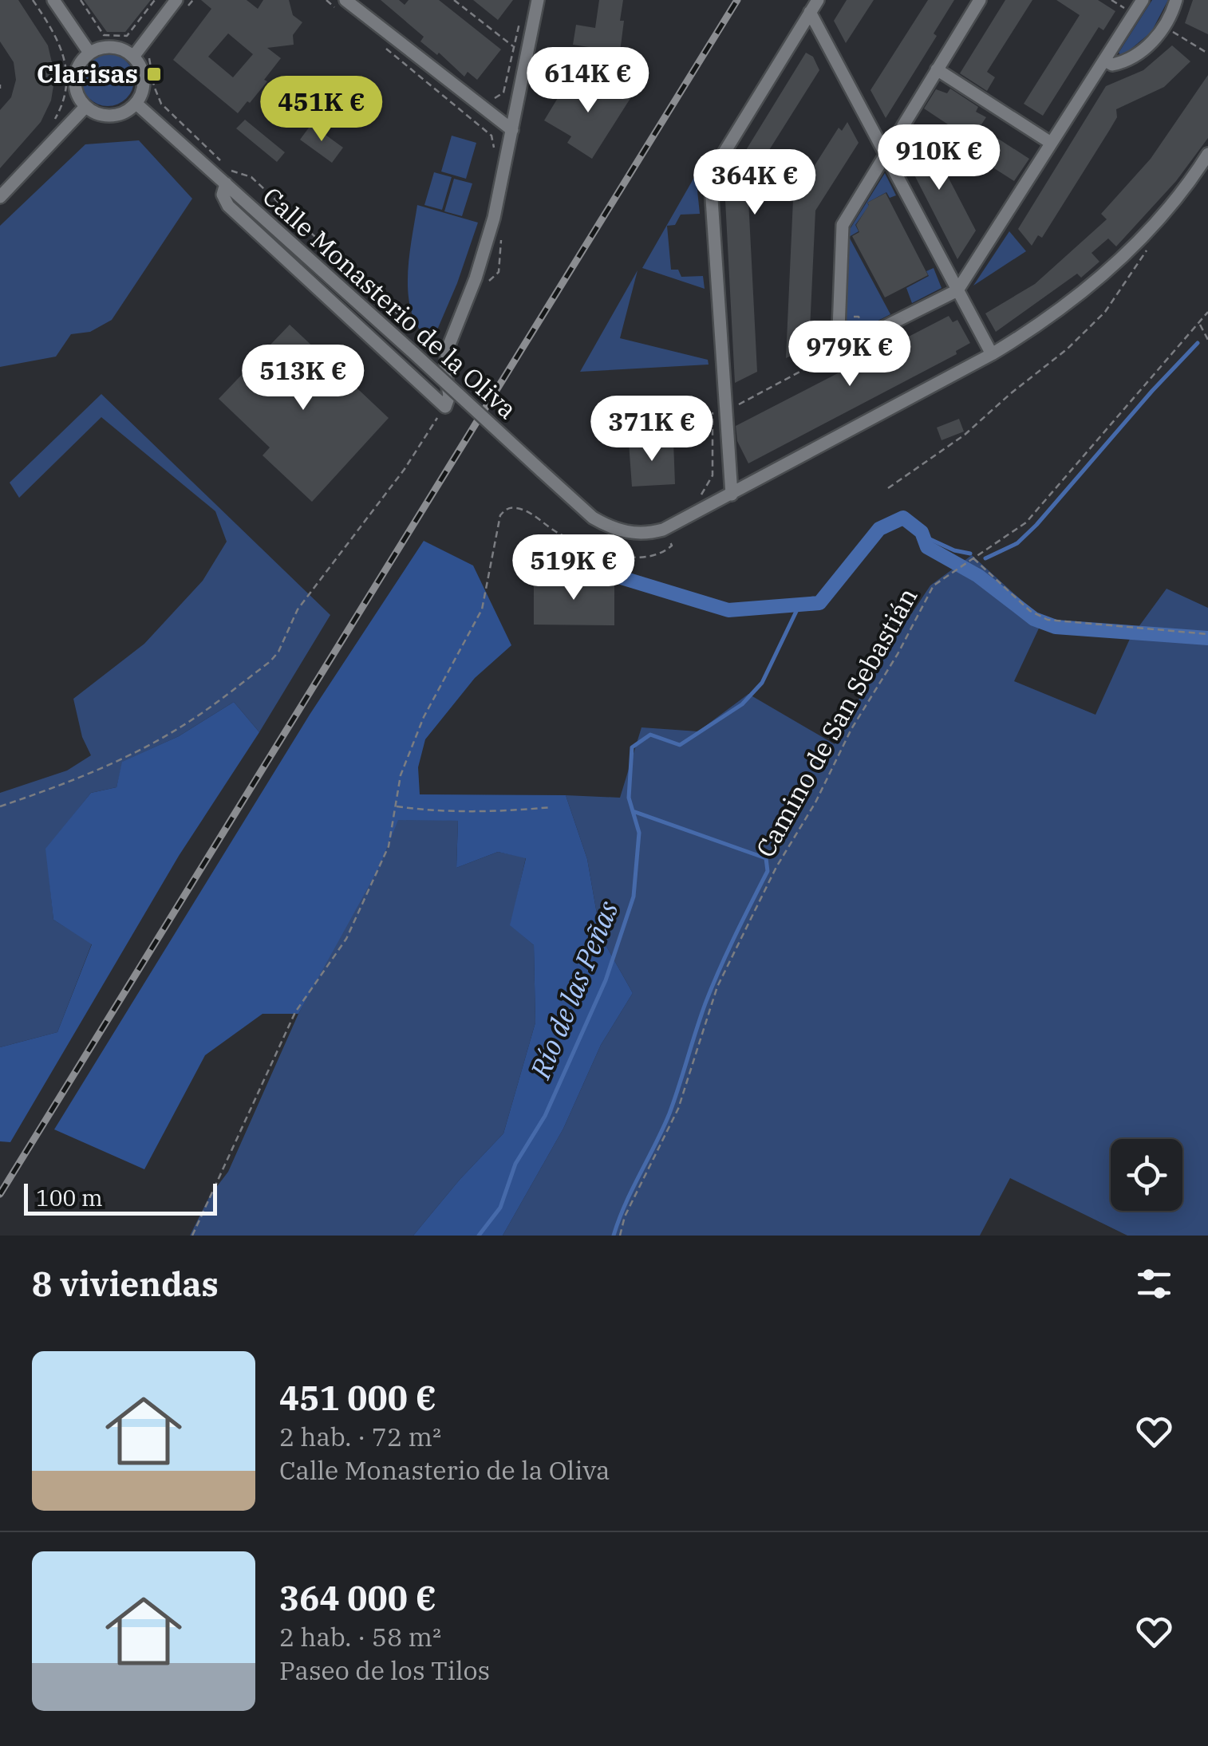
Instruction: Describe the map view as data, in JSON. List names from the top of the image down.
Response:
{
  "streets": {
    "street": ["Calle Monasterio de la Oliva"],
    "path": ["Camino de San Sebastián"]
  },
  "water": ["Río de las Peñas"],
  "places": {
    "transit": ["Clarisas"]
  },
  "scale_bar": "100 m",
  "page": {
    "price": [
      "614K €",
      "451K €",
      "910K €",
      "364K €",
      "979K €",
      "513K €",
      "371K €",
      "519K €"
    ],
    "scale": "100 m",
    "heading": "8 viviendas",
    "list": [
      {
        "name": "451 000 €",
        "note": "2 hab. · 72 m² · Calle Monasterio de la Oliva"
      },
      {
        "name": "364 000 €",
        "note": "2 hab. · 58 m² · Paseo de los Tilos"
      }
    ]
  }
}
